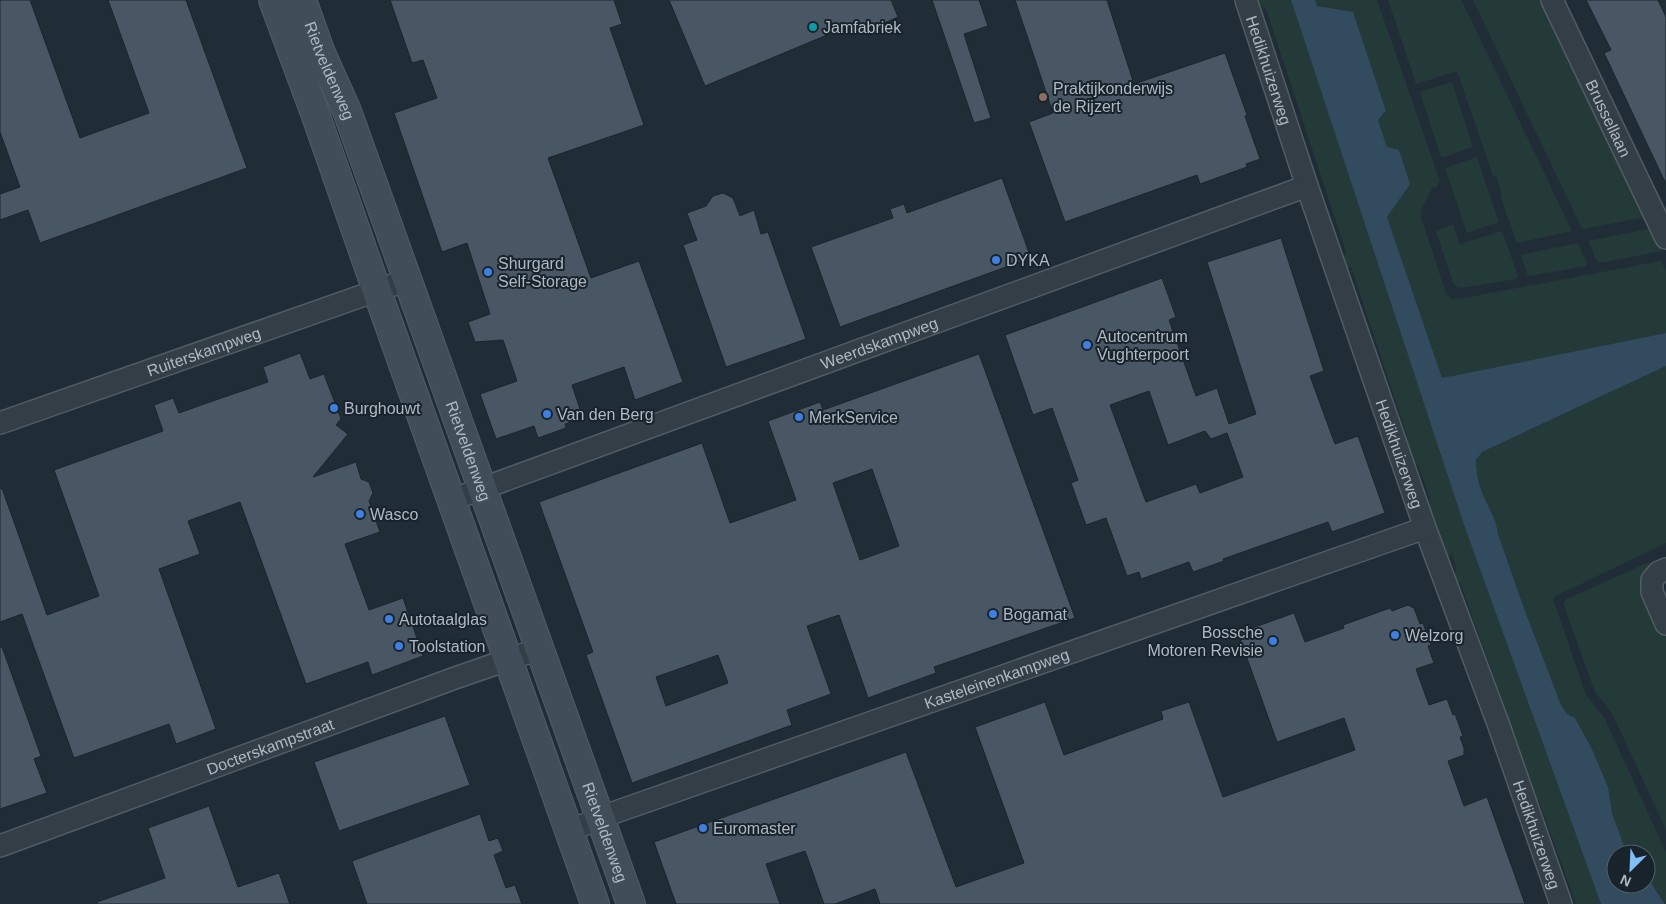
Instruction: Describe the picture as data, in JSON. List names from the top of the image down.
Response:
{
  "streets": {
    "main road": ["Rietveldenweg"],
    "street": [
      "Hedikhuizerweg",
      "Brussellaan",
      "Weerdskampweg",
      "Ruiterskampweg",
      "Kasteleinenkampweg",
      "Docterskampstraat"
    ]
  },
  "crossings": [
    ["Hedikhuizerweg", "Weerdskampweg"],
    ["Hedikhuizerweg", "Kasteleinenkampweg"],
    ["Rietveldenweg", "Weerdskampweg"],
    ["Rietveldenweg", "Ruiterskampweg"],
    ["Rietveldenweg", "Kasteleinenkampweg"],
    ["Rietveldenweg", "Docterskampstraat"]
  ],
  "places": [
    "Jamfabriek",
    "Praktijkonderwijs de Rijzert",
    "DYKA",
    "Shurgard Self-Storage",
    "Autocentrum Vughterpoort",
    "Burghouwt",
    "Van den Berg",
    "MerkService",
    "Wasco",
    "Bogamat",
    "Autotaalglas",
    "Welzorg",
    "Bossche Motoren Revisie",
    "Toolstation",
    "Euromaster"
  ],
  "north": "bottom left"
}
